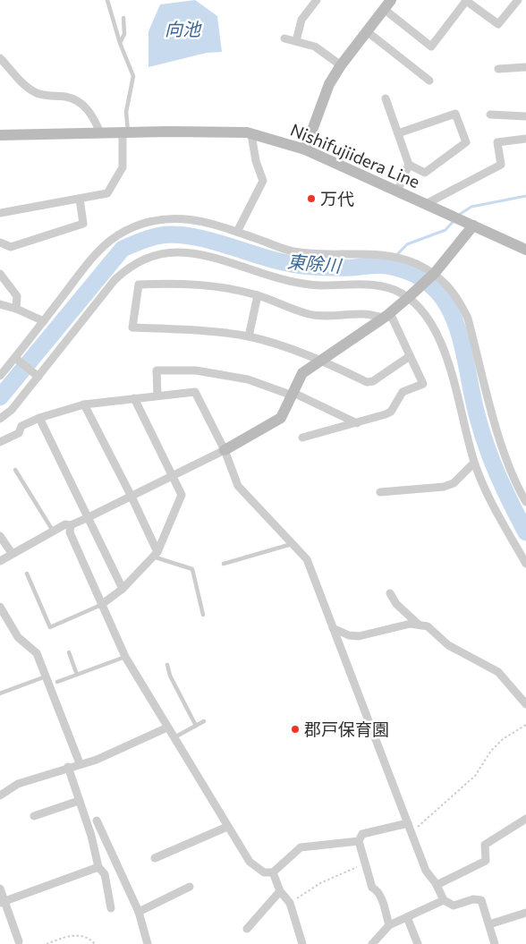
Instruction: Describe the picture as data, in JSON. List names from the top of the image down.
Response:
{
  "streets": {
    "main road": ["Nishifujiidera Line"]
  },
  "water": ["向池", "東除川"],
  "places": ["万代", "郡戸保育園"]
}
